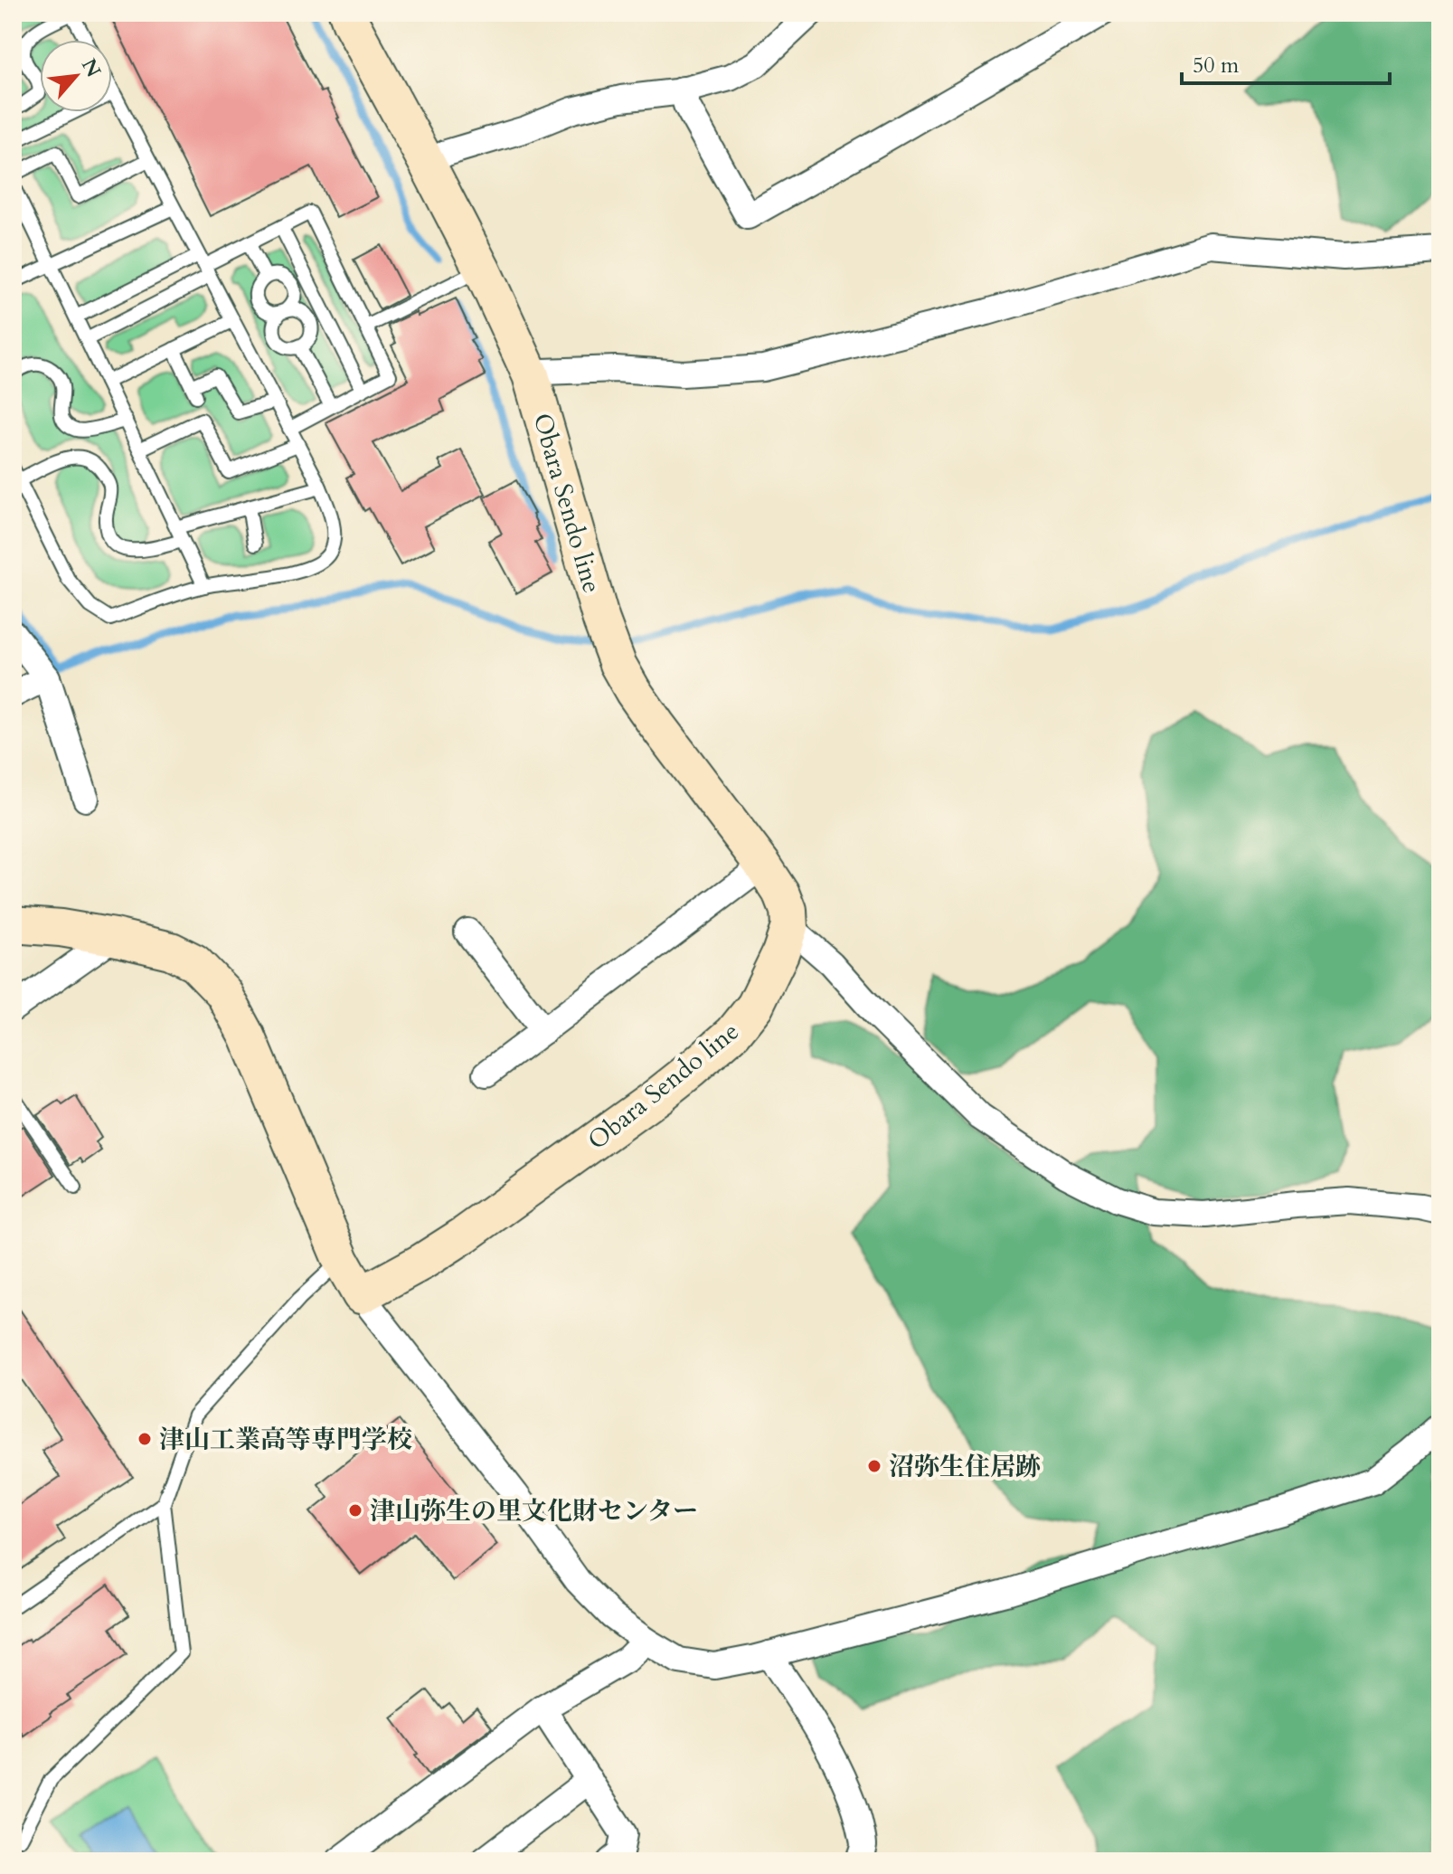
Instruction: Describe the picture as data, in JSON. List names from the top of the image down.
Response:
{
  "streets": {
    "main road": ["Obara Sendo line"]
  },
  "places": ["津山工業高等専門学校", "沼弥生住居跡", "津山弥生の里文化財センター"],
  "scale_bar": "50 m",
  "north": "top right"
}
